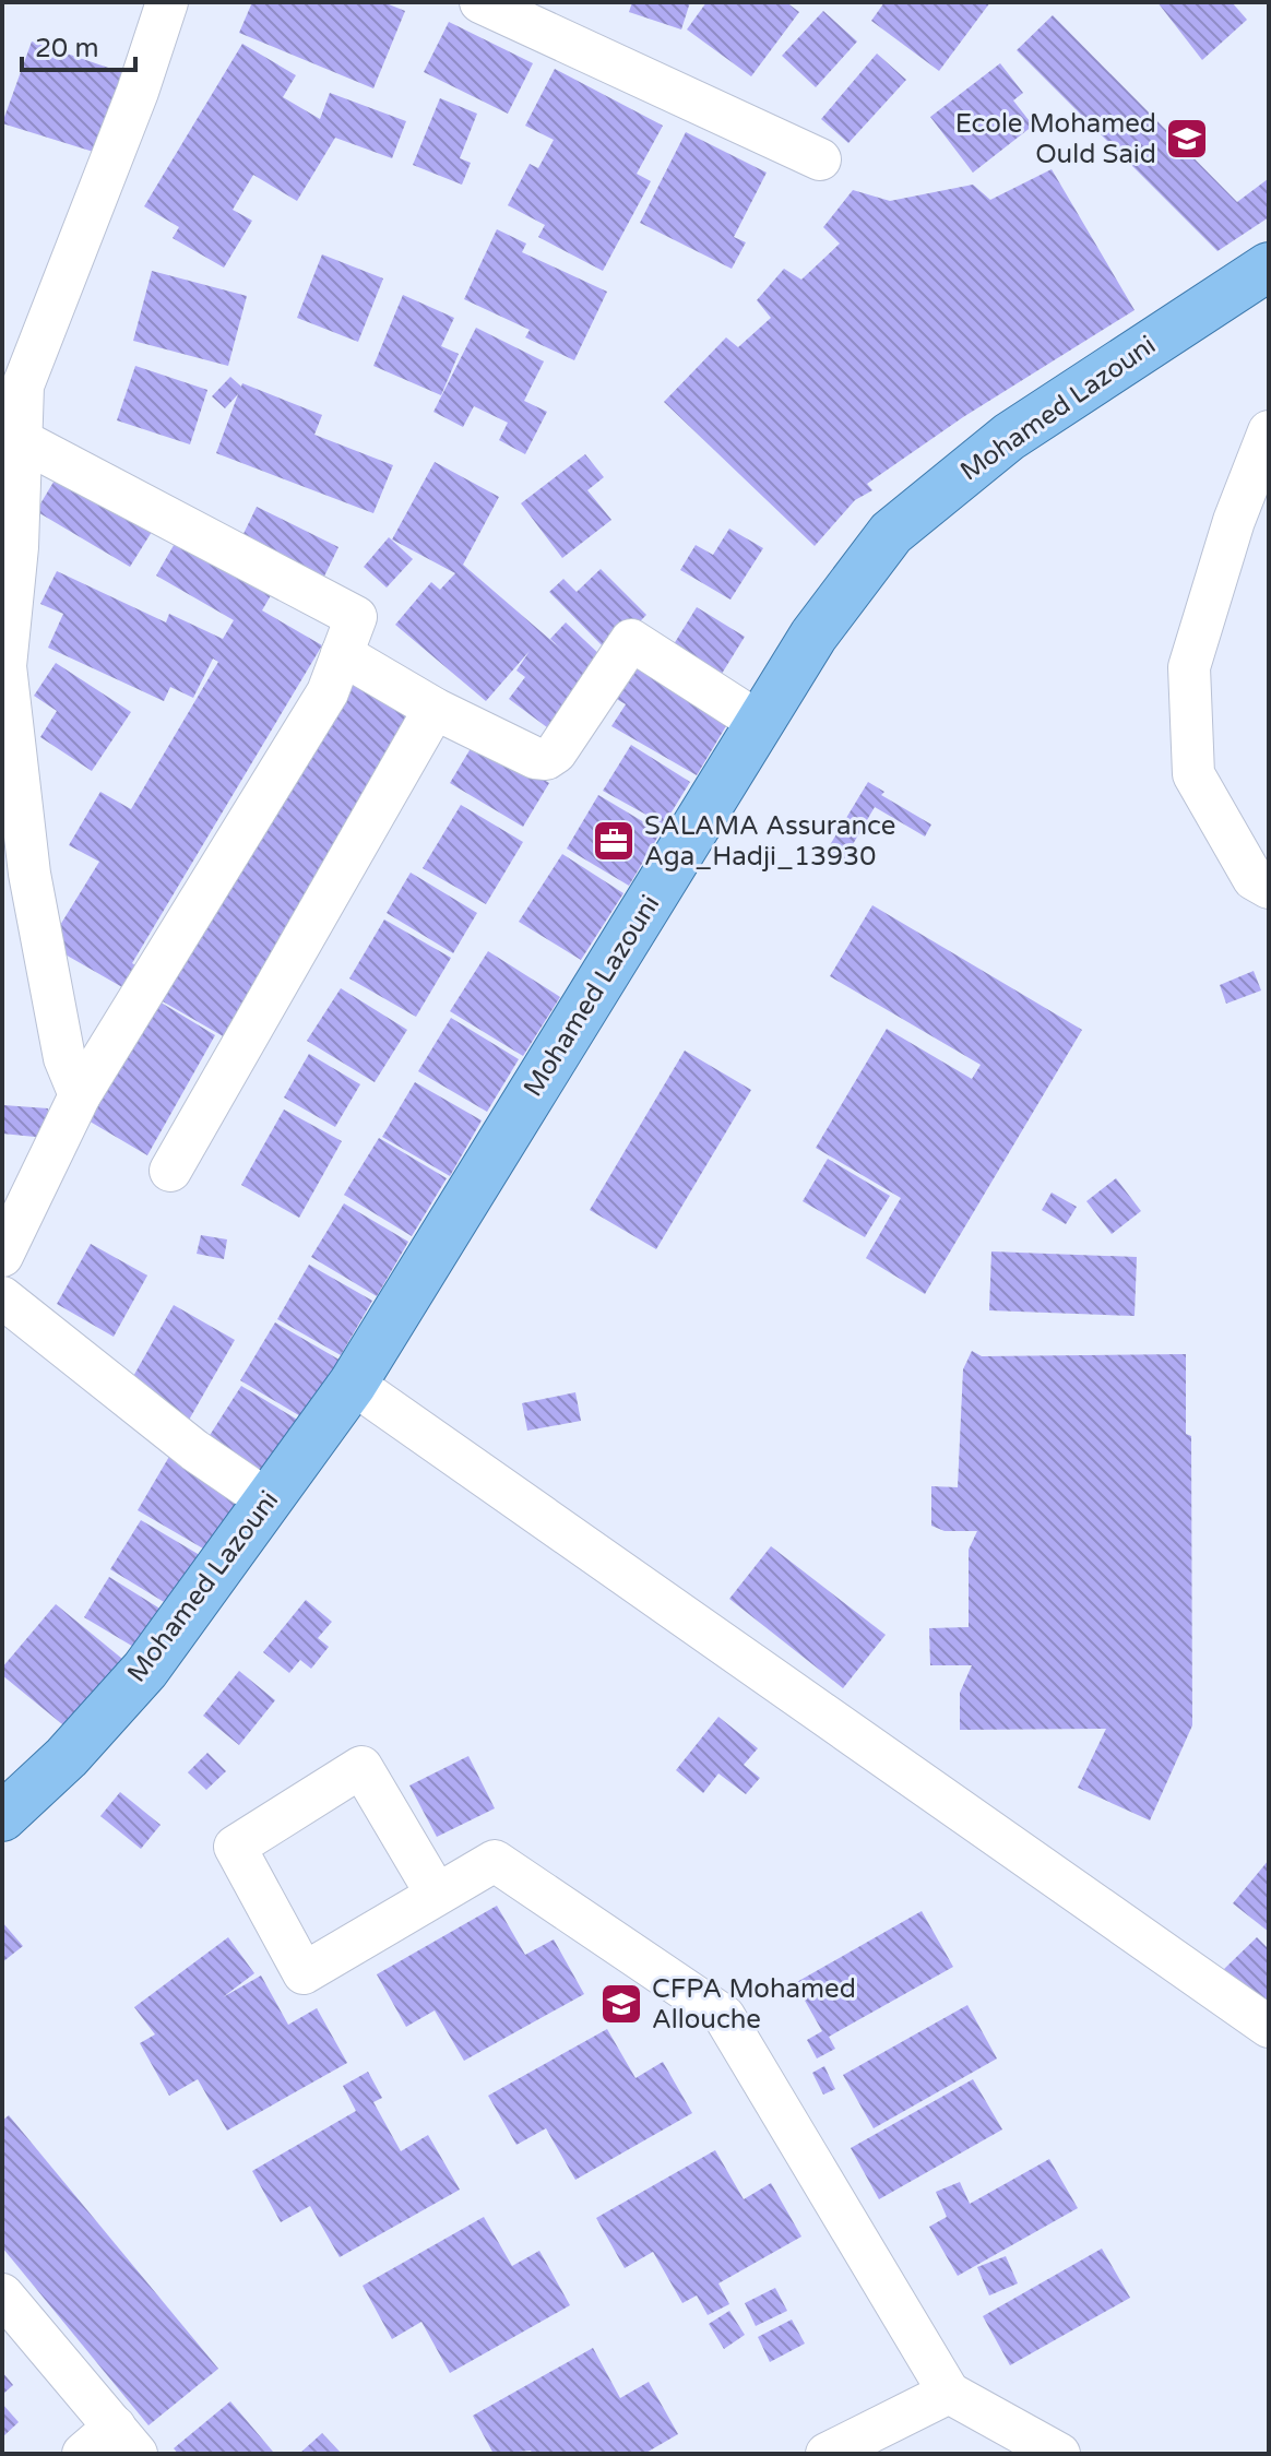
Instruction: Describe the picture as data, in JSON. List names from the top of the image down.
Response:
{
  "streets": {
    "main road": ["Mohamed Lazouni"]
  },
  "places": {
    "school or university": ["Ecole Mohamed Ould Said", "CFPA Mohamed Allouche"],
    "office": ["SALAMA Assurance Aga_Hadji_13930"]
  },
  "scale_bar": "20 m"
}
